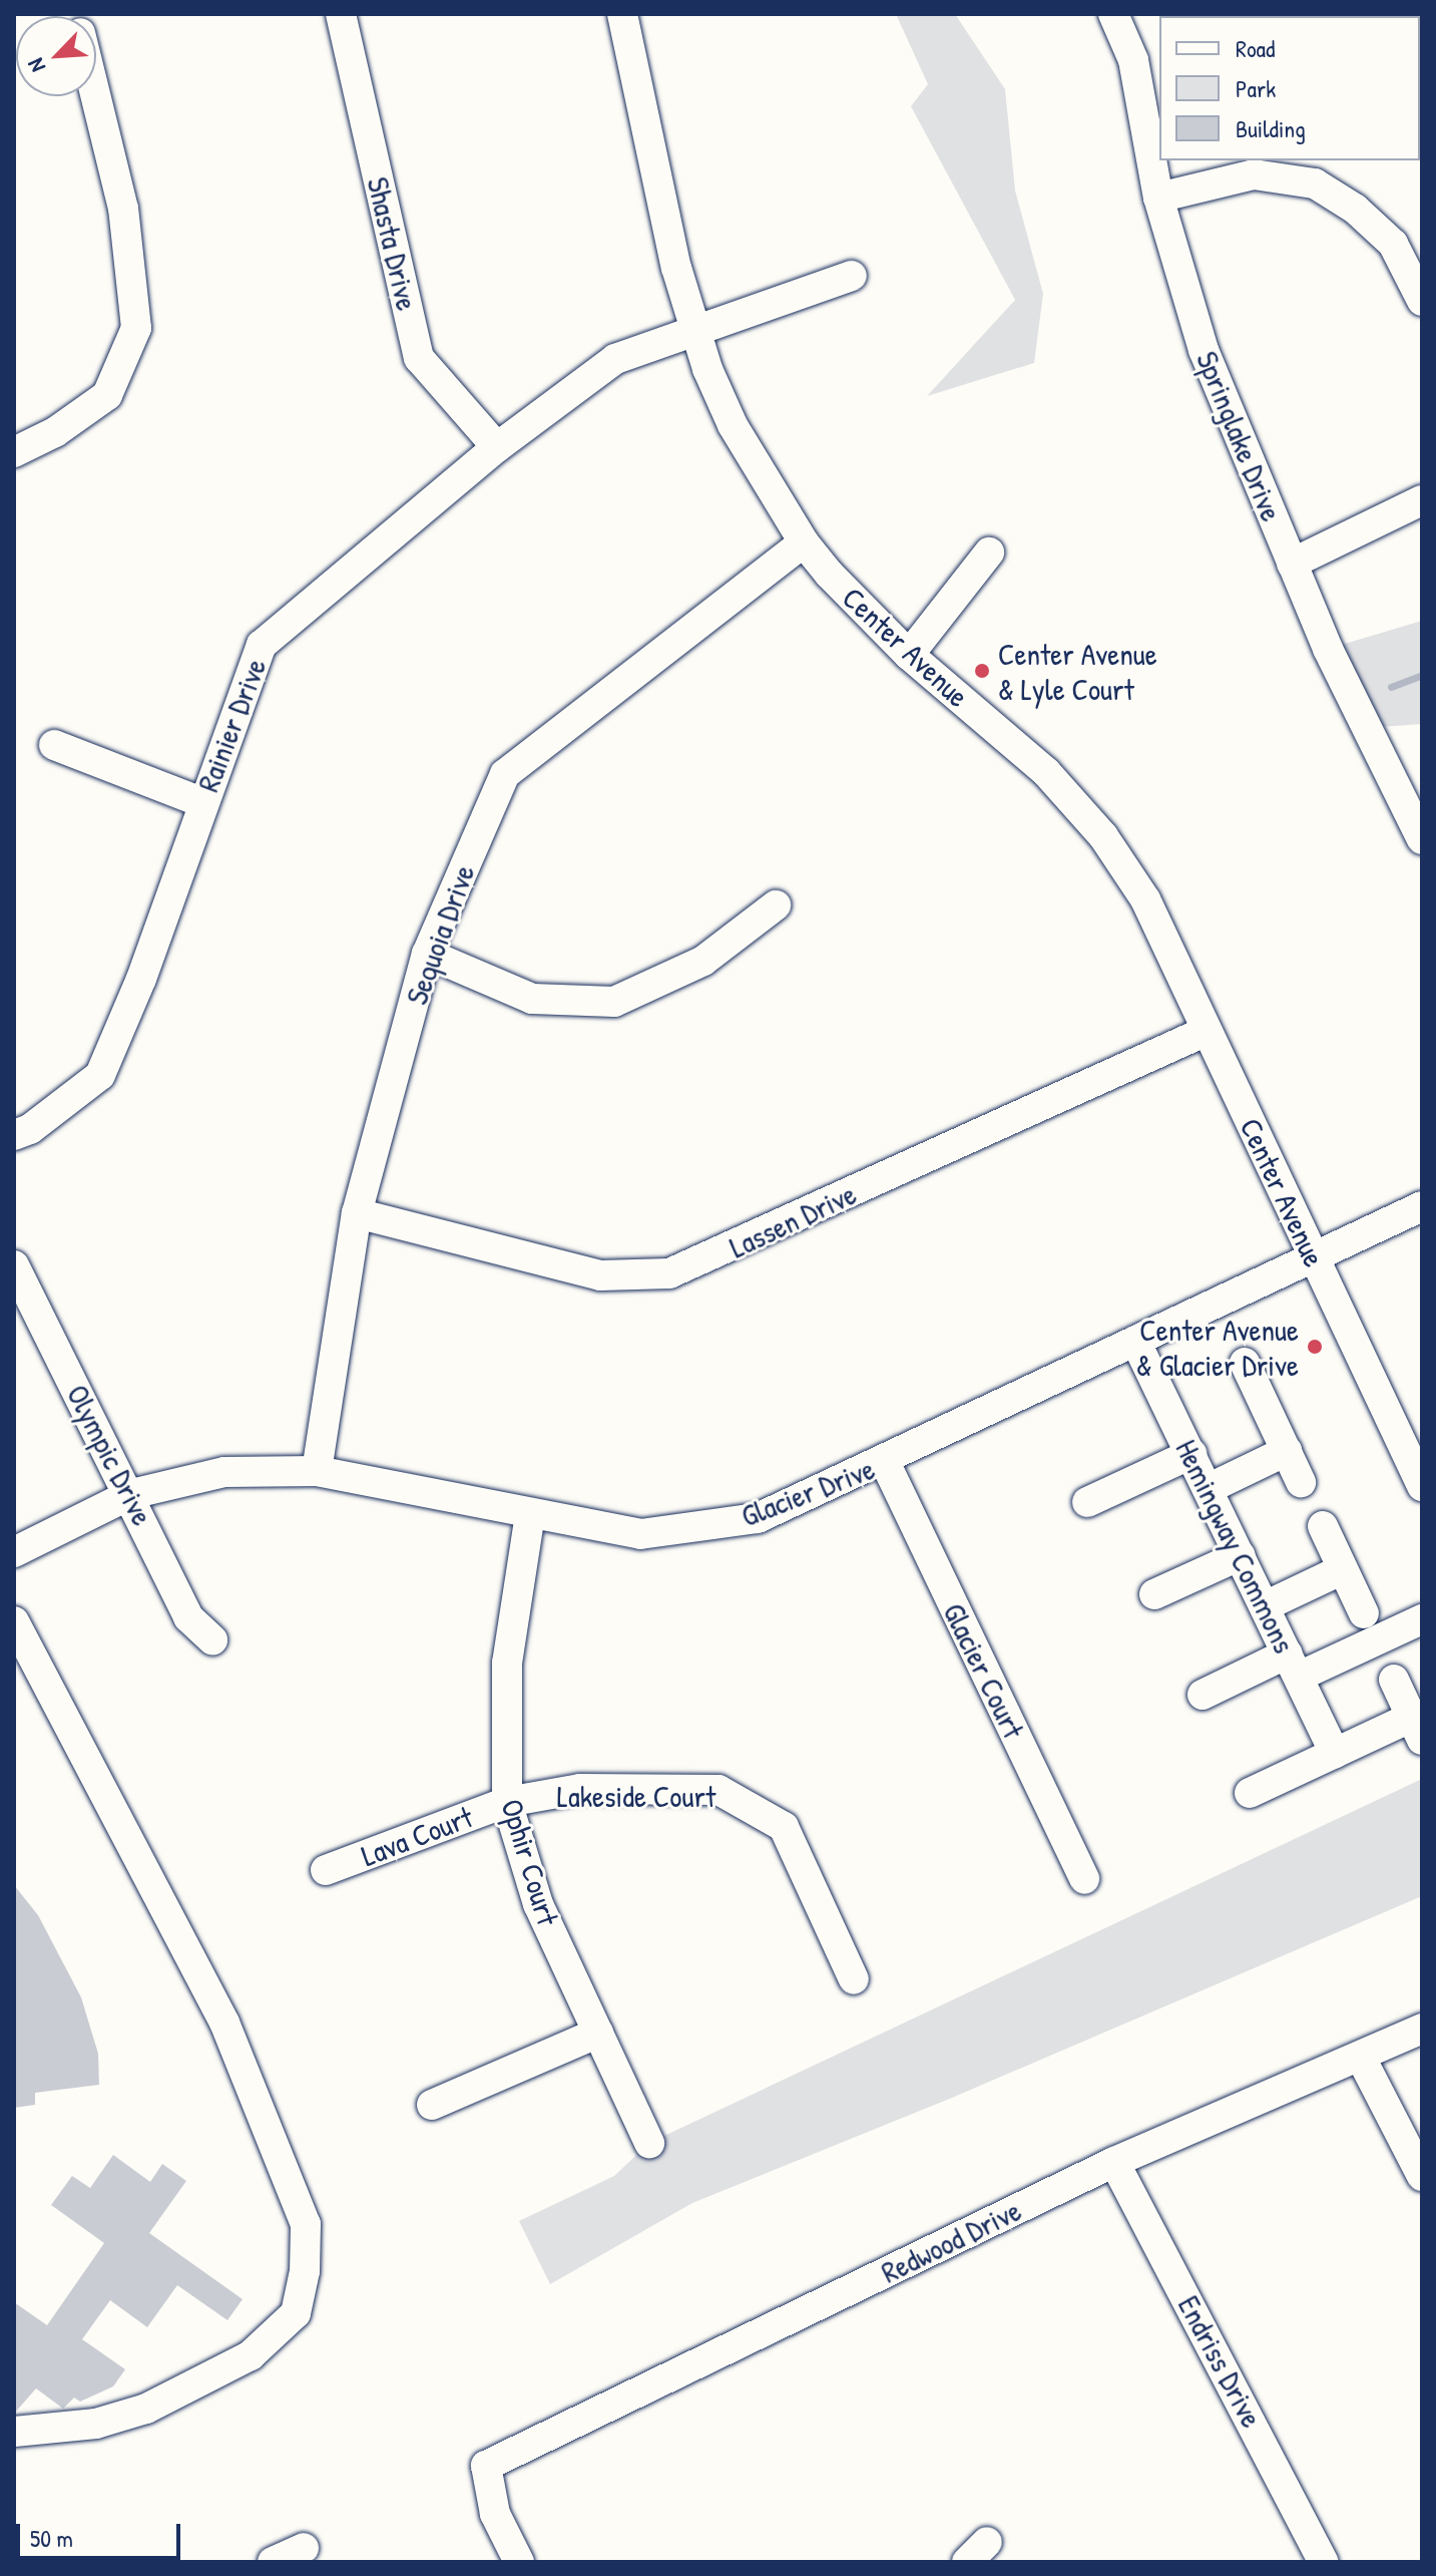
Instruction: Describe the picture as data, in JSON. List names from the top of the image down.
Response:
{
  "streets": {
    "street": [
      "Shasta Drive",
      "Springlake Drive",
      "Center Avenue",
      "Rainier Drive",
      "Sequoia Drive",
      "Lassen Drive",
      "Olympic Drive",
      "Glacier Drive",
      "Hemingway Commons",
      "Glacier Court",
      "Lakeside Court",
      "Lava Court",
      "Ophir Court",
      "Redwood Drive",
      "Endriss Drive"
    ]
  },
  "crossings": [
    ["Shasta Drive", "Rainier Drive"],
    ["Center Avenue", "Rainier Drive"],
    ["Center Avenue", "Sequoia Drive"],
    ["Center Avenue", "Lassen Drive"],
    ["Center Avenue", "Glacier Drive"],
    ["Sequoia Drive", "Lassen Drive"],
    ["Sequoia Drive", "Glacier Drive"],
    ["Olympic Drive", "Glacier Drive"],
    ["Glacier Drive", "Hemingway Commons"],
    ["Glacier Drive", "Glacier Court"],
    ["Glacier Drive", "Ophir Court"],
    ["Lakeside Court", "Lava Court"],
    ["Lakeside Court", "Ophir Court"],
    ["Lava Court", "Ophir Court"],
    ["Redwood Drive", "Endriss Drive"]
  ],
  "places": ["Center Avenue & Lyle Court", "Center Avenue & Glacier Drive"],
  "legend": ["Road", "Park", "Building"],
  "scale_bar": "50 m",
  "north": "bottom left"
}
